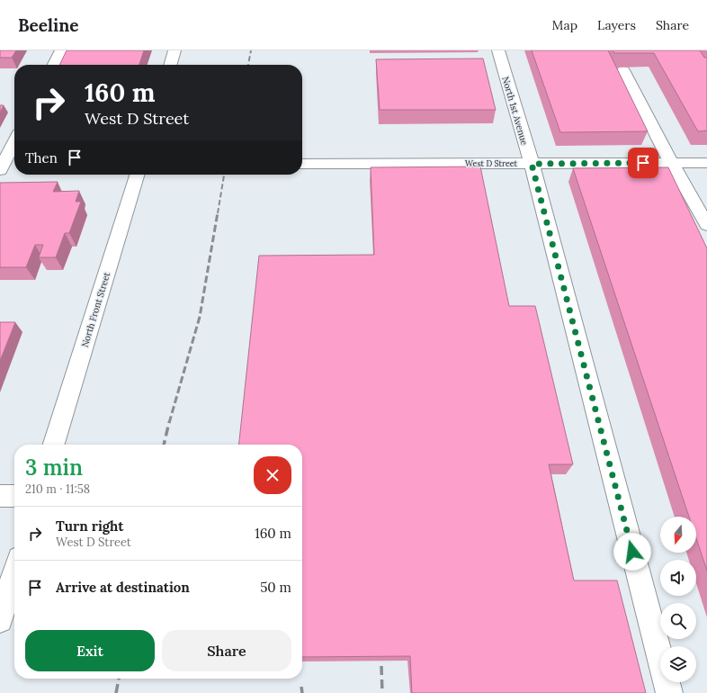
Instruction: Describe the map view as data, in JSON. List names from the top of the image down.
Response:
{
  "streets": {
    "street": ["North 1st Avenue", "West D Street", "North Front Street"]
  },
  "crossings": [
    ["North 1st Avenue", "West D Street"]
  ],
  "north": "bottom",
  "page": {
    "header": "Beeline",
    "nav": ["Map", "Layers", "Share"],
    "turn": ["160 m", "West D Street"],
    "then": "Then",
    "heading": ["3 min", "210 m · 11:58"],
    "list": [
      {
        "name": "Turn right",
        "note": "West D Street",
        "value": "160 m"
      },
      {
        "name": "Arrive at destination",
        "value": "50 m"
      }
    ],
    "buttons": ["Exit", "Share"]
  }
}
